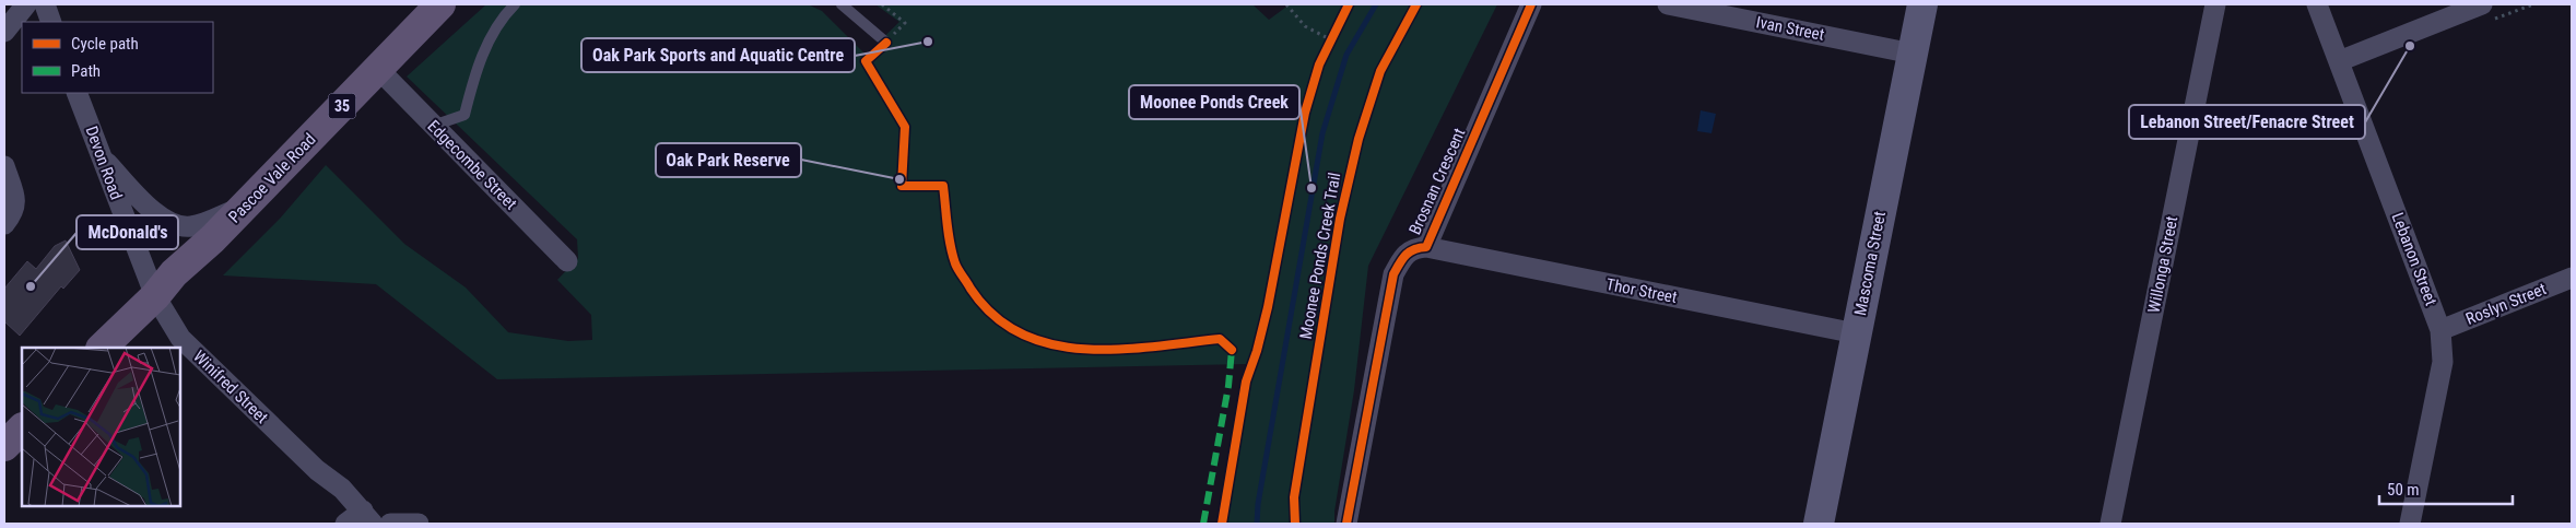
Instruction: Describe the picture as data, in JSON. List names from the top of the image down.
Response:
{
  "streets": {
    "main road": ["35", "Pascoe Vale Road", "Mascoma Street"],
    "street": [
      "Ivan Street",
      "Devon Road",
      "Edgecombe Street",
      "Brosnan Crescent",
      "Lebanon Street",
      "Willonga Street",
      "Thor Street",
      "Roslyn Street",
      "Winifred Street"
    ],
    "cycle path": ["Moonee Ponds Creek Trail"]
  },
  "crossings": [
    ["Ivan Street", "Mascoma Street"],
    ["Devon Road", "Pascoe Vale Road"],
    ["Devon Road", "Winifred Street"],
    ["Edgecombe Street", "Pascoe Vale Road"],
    ["Pascoe Vale Road", "Winifred Street"],
    ["Brosnan Crescent", "Thor Street"],
    ["Lebanon Street", "Roslyn Street"],
    ["Mascoma Street", "Thor Street"]
  ],
  "places": [
    "Oak Park Sports and Aquatic Centre",
    "Lebanon Street/Fenacre Street",
    "Oak Park Reserve",
    "Moonee Ponds Creek",
    "McDonald's"
  ],
  "legend": ["Cycle path", "Path"],
  "scale_bar": "50 m"
}
